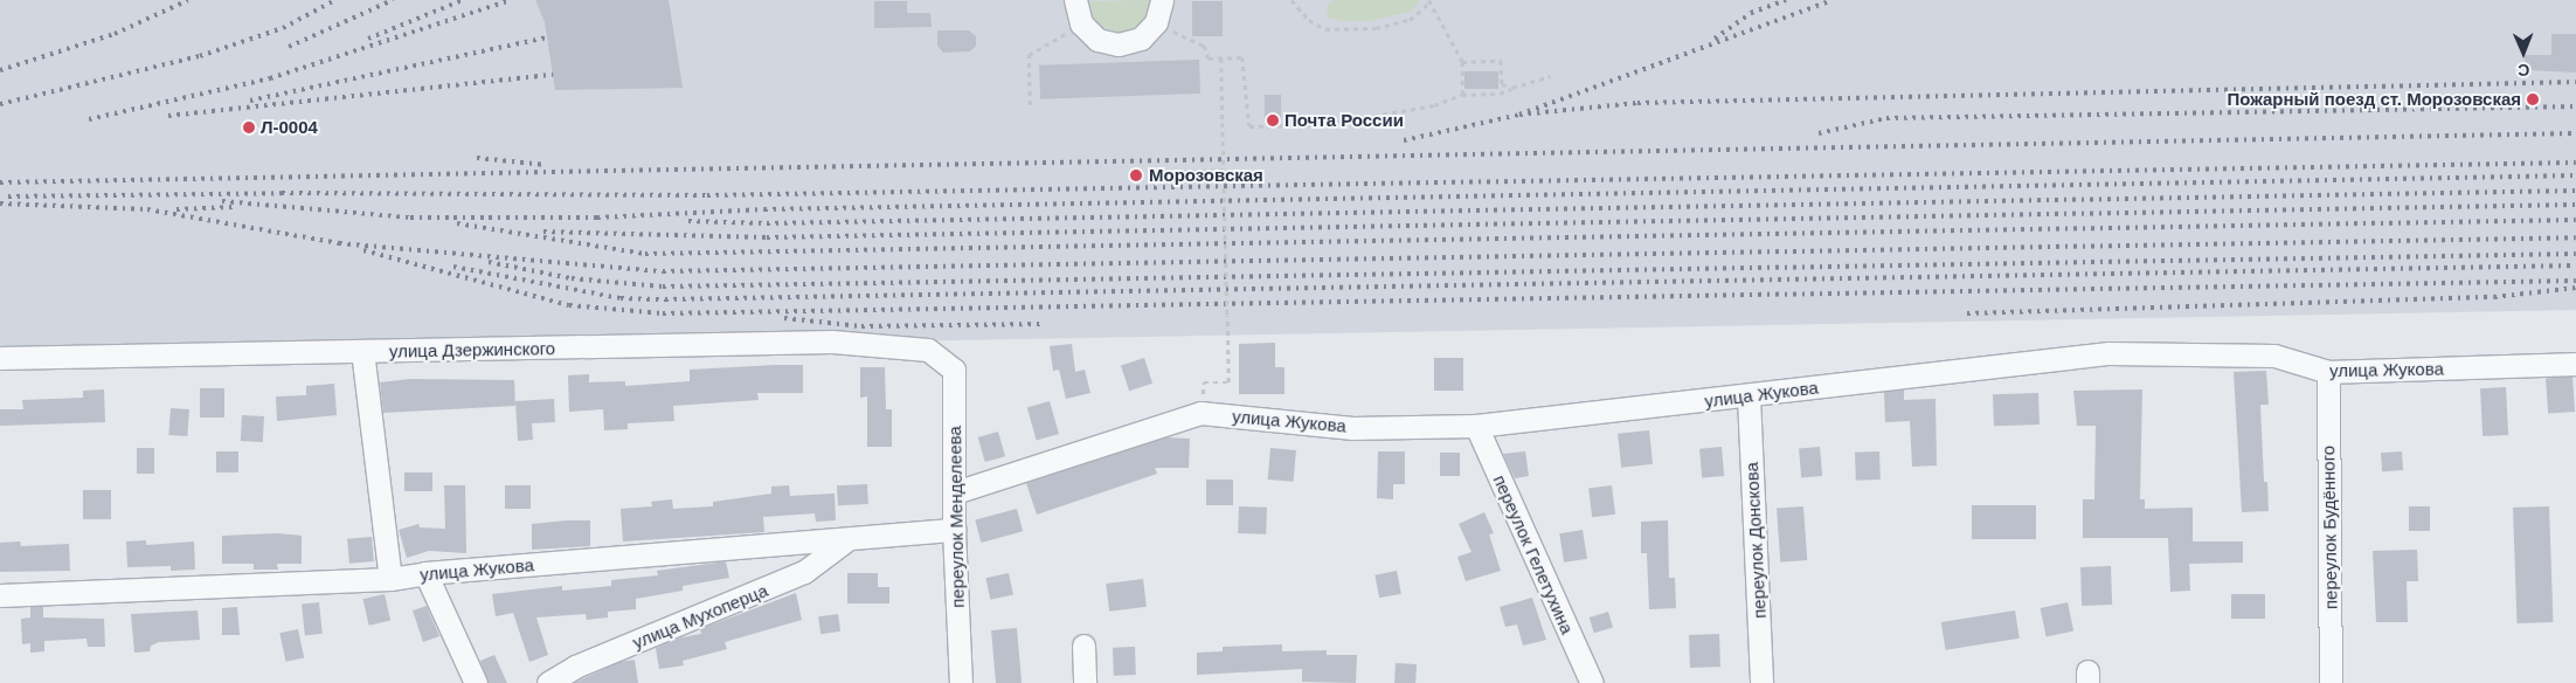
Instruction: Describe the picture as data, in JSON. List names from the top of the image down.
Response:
{
  "streets": {
    "street": [
      "улица Дзержинского",
      "улица Жукова",
      "переулок Менделеева",
      "переулок Будённого",
      "переулок Донскова",
      "переулок Гелетухина",
      "улица Мухоперца"
    ]
  },
  "crossings": [
    ["улица Дзержинского", "переулок Менделеева"],
    ["улица Жукова", "переулок Менделеева"],
    ["улица Жукова", "переулок Будённого"],
    ["улица Жукова", "переулок Донскова"],
    ["улица Жукова", "переулок Гелетухина"],
    ["улица Жукова", "улица Мухоперца"]
  ],
  "places": [
    "Пожарный поезд ст. Морозовская",
    "Почта России",
    "Л-0004",
    "Морозовская"
  ],
  "north": "bottom"
}
